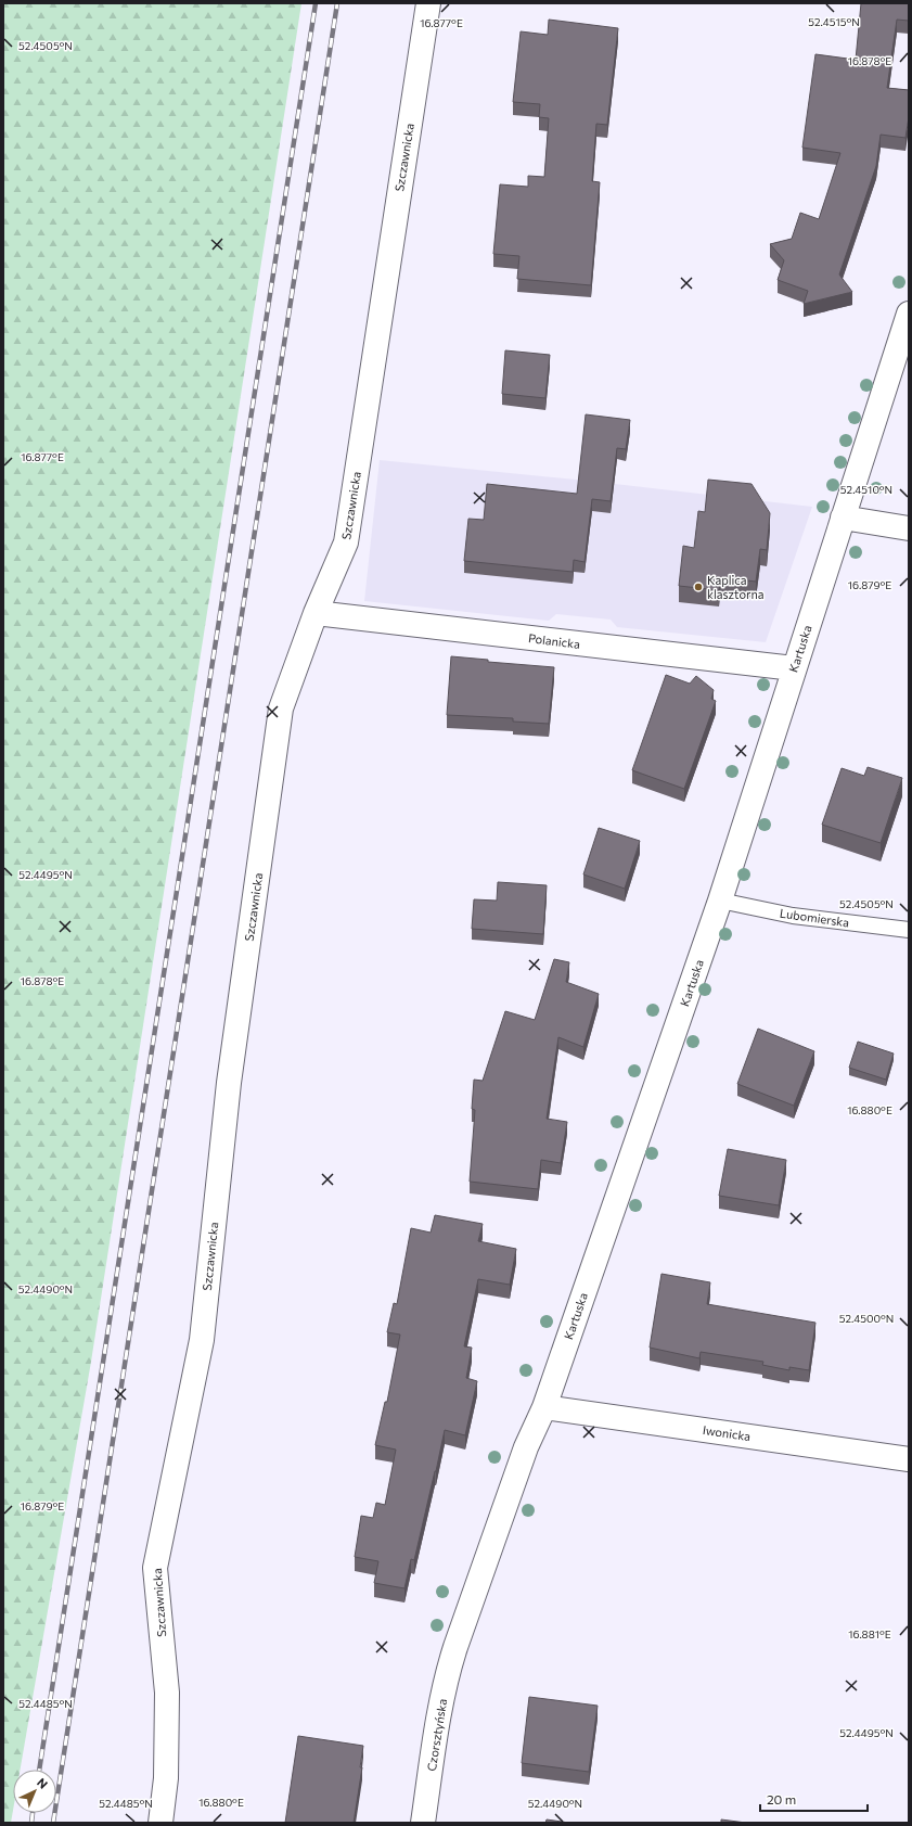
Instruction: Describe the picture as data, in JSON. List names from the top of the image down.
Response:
{
  "streets": {
    "street": [
      "Szczawnicka",
      "Polanicka",
      "Kartuska",
      "Iwonicka",
      "Czorsztyńska"
    ],
    "lane": ["Lubomierska"]
  },
  "crossings": [
    ["Szczawnicka", "Polanicka"],
    ["Polanicka", "Kartuska"],
    ["Kartuska", "Lubomierska"],
    ["Kartuska", "Iwonicka"],
    ["Kartuska", "Czorsztyńska"]
  ],
  "places": ["Kaplica klasztorna"],
  "scale_bar": "20 m",
  "north": "top right",
  "coordinates": [
    "52.4515°N",
    "16.877°E",
    "52.4505°N",
    "16.878°E",
    "52.4510°N",
    "16.879°E",
    "52.4495°N",
    "16.880°E",
    "52.4490°N",
    "52.4500°N",
    "16.881°E",
    "52.4485°N"
  ]
}
